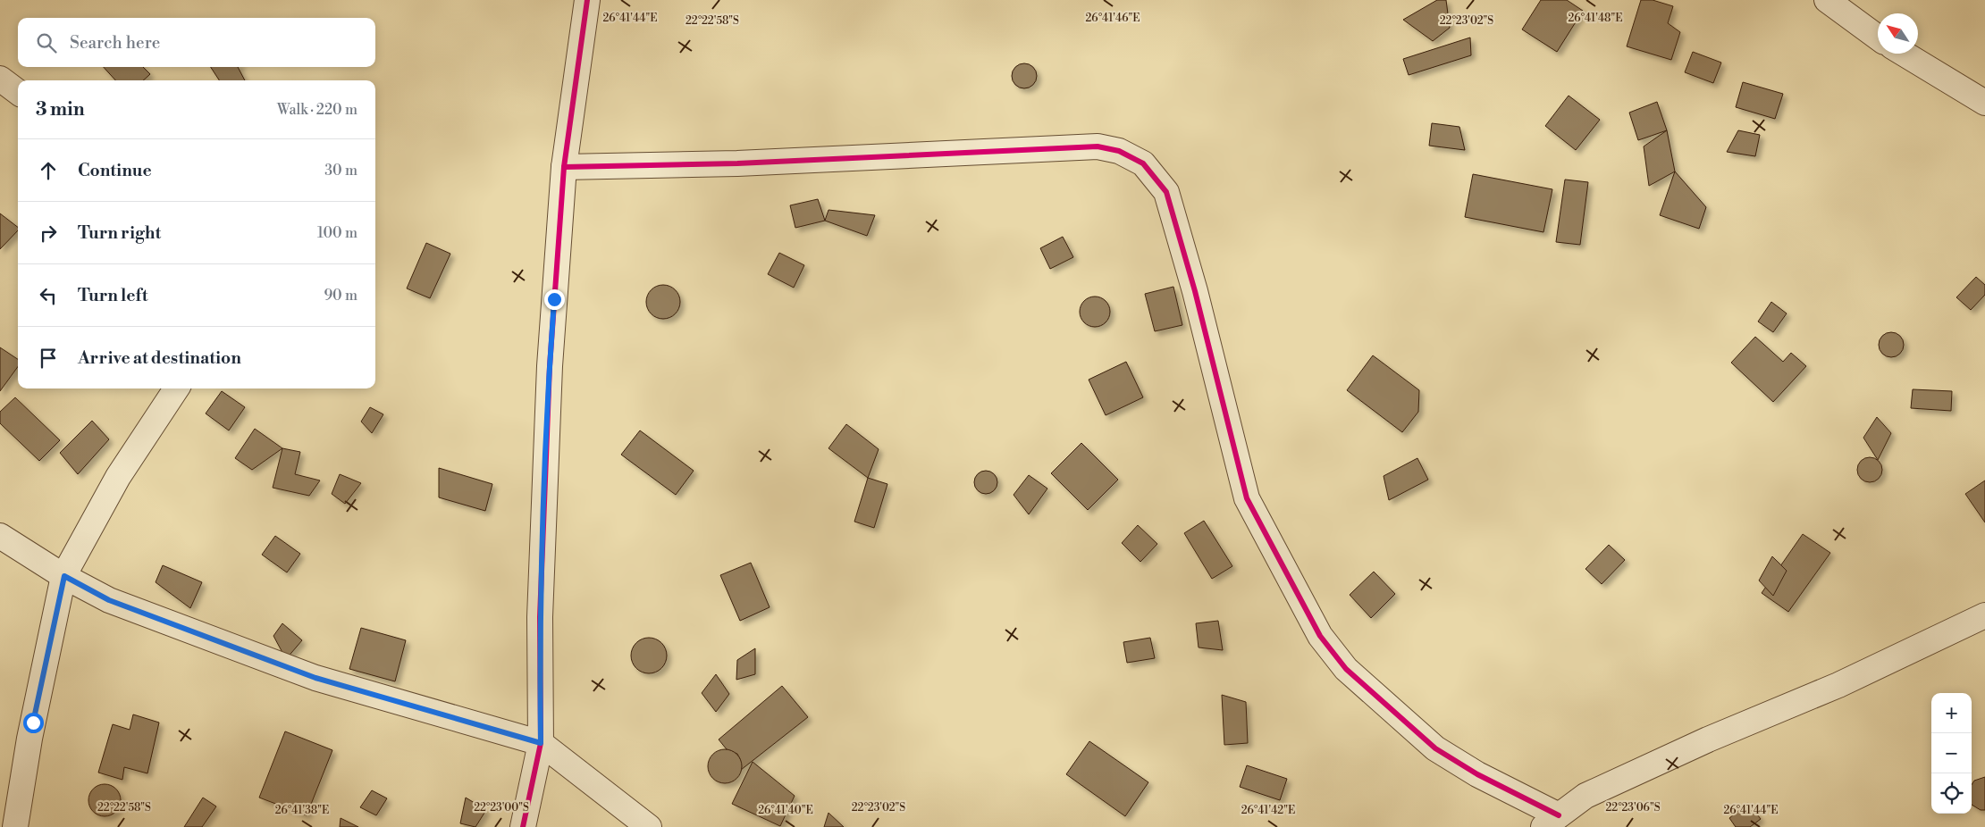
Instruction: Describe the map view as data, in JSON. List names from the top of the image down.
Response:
{
  "north": "top left",
  "page": {
    "search": "Search here",
    "heading": ["3 min", "Walk · 220 m"],
    "list": [
      ["Continue", "30 m"],
      ["Turn right", "100 m"],
      ["Turn left", "90 m"],
      "Arrive at destination"
    ],
    "map_buttons": ["+", "−"]
  },
  "coordinates": [
    "26°41'44\"E",
    "26°41'46\"E",
    "26°41'48\"E",
    "22°22'58\"S",
    "22°23'02\"S",
    "22°23'00\"S",
    "22°23'06\"S",
    "26°41'38\"E",
    "26°41'40\"E",
    "26°41'42\"E"
  ]
}
